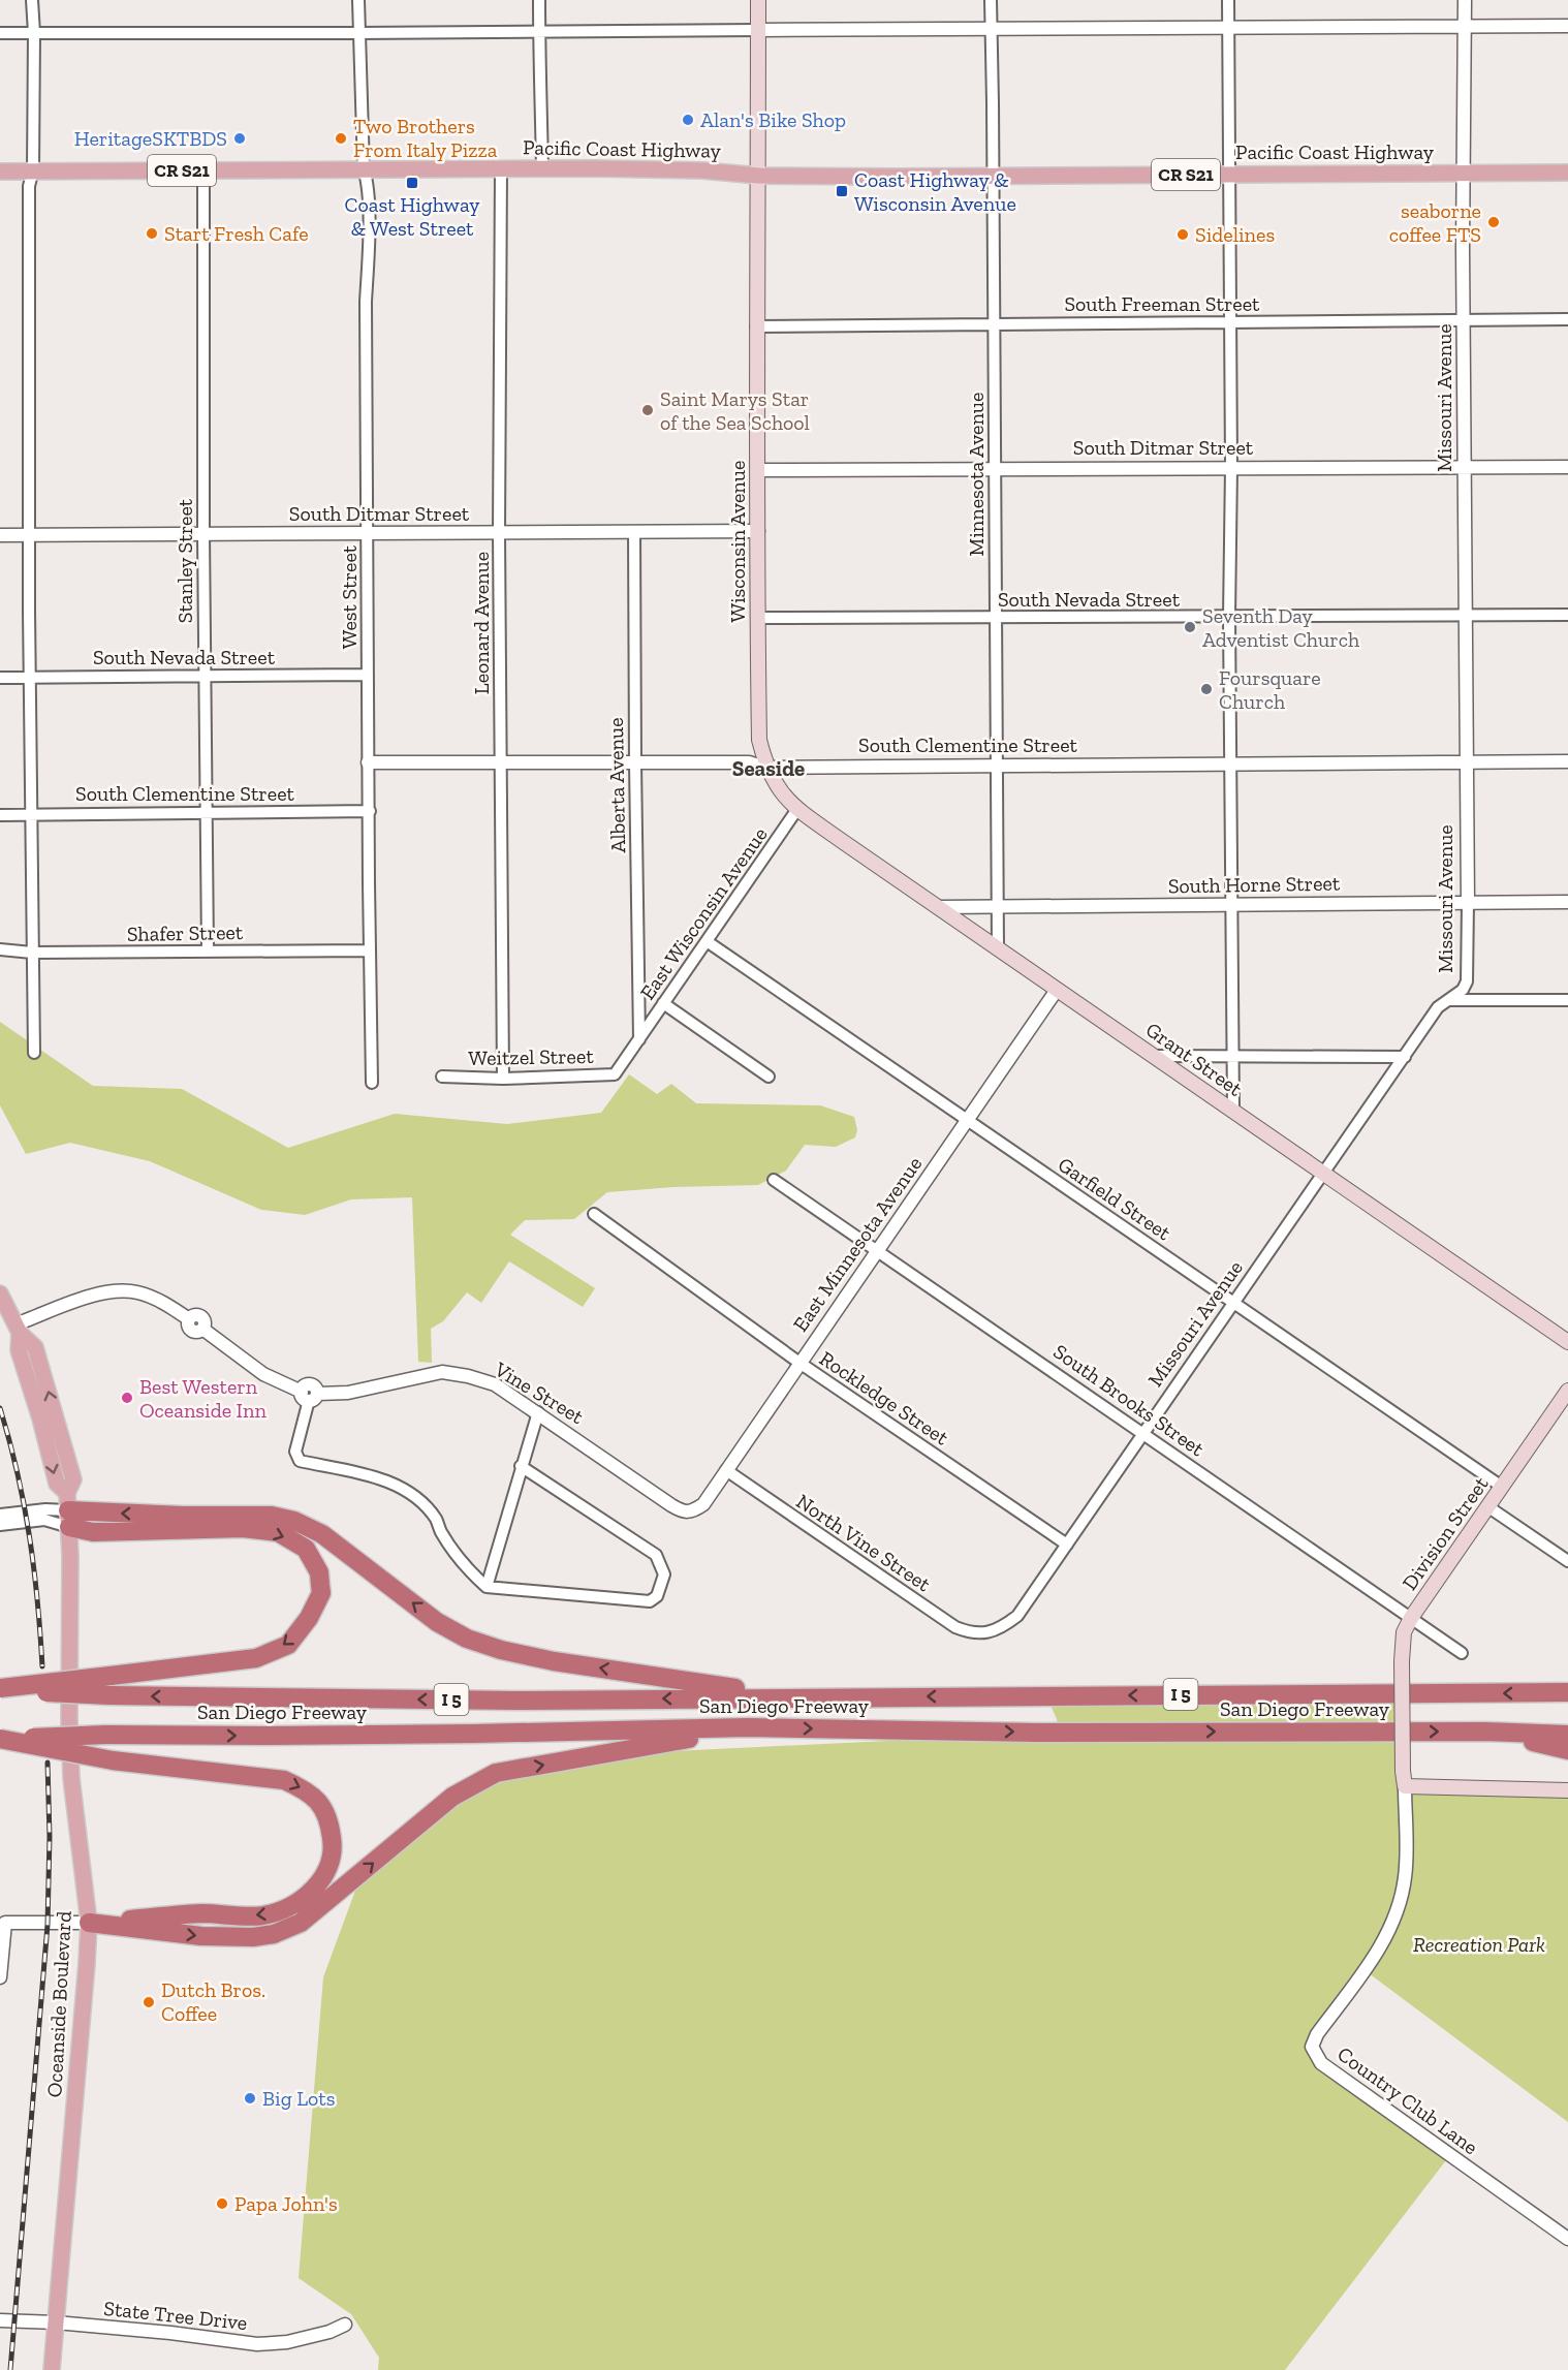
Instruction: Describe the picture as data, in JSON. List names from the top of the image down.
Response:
{
  "streets": {
    "highway": ["I 5", "San Diego Freeway"],
    "main road": [
      "Pacific Coast Highway",
      "CR S21",
      "Wisconsin Avenue",
      "Grant Street",
      "Division Street",
      "Oceanside Boulevard",
      "Country Club Lane"
    ],
    "street": [
      "South Freeman Street",
      "Missouri Avenue",
      "South Ditmar Street",
      "Minnesota Avenue",
      "Stanley Street",
      "West Street",
      "South Nevada Street",
      "Leonard Avenue",
      "South Clementine Street",
      "Alberta Avenue",
      "South Horne Street",
      "East Wisconsin Avenue",
      "Shafer Street",
      "Weitzel Street",
      "Garfield Street",
      "East Minnesota Avenue",
      "Vine Street",
      "Rockledge Street",
      "South Brooks Street",
      "North Vine Street",
      "State Tree Drive"
    ]
  },
  "crossings": [
    ["Pacific Coast Highway", "Missouri Avenue"],
    ["Pacific Coast Highway", "Minnesota Avenue"],
    ["Pacific Coast Highway", "Wisconsin Avenue"],
    ["Pacific Coast Highway", "Stanley Street"],
    ["Pacific Coast Highway", "West Street"],
    ["Pacific Coast Highway", "Leonard Avenue"],
    ["South Freeman Street", "Missouri Avenue"],
    ["South Freeman Street", "Minnesota Avenue"],
    ["South Freeman Street", "Wisconsin Avenue"],
    ["Missouri Avenue", "South Ditmar Street"],
    ["Missouri Avenue", "South Nevada Street"],
    ["Missouri Avenue", "South Clementine Street"],
    ["Missouri Avenue", "South Horne Street"],
    ["Missouri Avenue", "Grant Street"],
    ["Missouri Avenue", "Garfield Street"],
    ["Missouri Avenue", "Rockledge Street"],
    ["Missouri Avenue", "South Brooks Street"],
    ["Missouri Avenue", "North Vine Street"],
    ["South Ditmar Street", "Minnesota Avenue"],
    ["South Ditmar Street", "Wisconsin Avenue"],
    ["South Ditmar Street", "Stanley Street"],
    ["South Ditmar Street", "West Street"],
    ["South Ditmar Street", "Leonard Avenue"],
    ["South Ditmar Street", "Alberta Avenue"],
    ["Minnesota Avenue", "South Nevada Street"],
    ["Minnesota Avenue", "South Clementine Street"],
    ["Minnesota Avenue", "South Horne Street"],
    ["Minnesota Avenue", "Grant Street"],
    ["Wisconsin Avenue", "South Nevada Street"],
    ["Wisconsin Avenue", "South Clementine Street"],
    ["Wisconsin Avenue", "East Wisconsin Avenue"],
    ["Wisconsin Avenue", "Grant Street"],
    ["Stanley Street", "South Nevada Street"],
    ["Stanley Street", "South Clementine Street"],
    ["Stanley Street", "Shafer Street"],
    ["West Street", "South Nevada Street"],
    ["West Street", "South Clementine Street"],
    ["West Street", "Shafer Street"],
    ["Leonard Avenue", "South Clementine Street"],
    ["Leonard Avenue", "Weitzel Street"],
    ["South Clementine Street", "Alberta Avenue"],
    ["Alberta Avenue", "East Wisconsin Avenue"],
    ["Alberta Avenue", "Weitzel Street"],
    ["South Horne Street", "Grant Street"],
    ["East Wisconsin Avenue", "Weitzel Street"],
    ["East Wisconsin Avenue", "Grant Street"],
    ["East Wisconsin Avenue", "Garfield Street"],
    ["Grant Street", "East Minnesota Avenue"],
    ["Garfield Street", "East Minnesota Avenue"],
    ["Garfield Street", "Division Street"],
    ["East Minnesota Avenue", "Vine Street"],
    ["East Minnesota Avenue", "Rockledge Street"],
    ["East Minnesota Avenue", "South Brooks Street"],
    ["East Minnesota Avenue", "North Vine Street"],
    ["Vine Street", "Oceanside Boulevard"],
    ["South Brooks Street", "Division Street"],
    ["Division Street", "Country Club Lane"],
    ["Oceanside Boulevard", "State Tree Drive"]
  ],
  "districts": ["Seaside"],
  "parks": ["Recreation Park"],
  "places": {
    "other": [
      "Alan's Bike Shop",
      "HeritageSKTBDS",
      "Two Brothers From Italy Pizza",
      "seaborne coffee FTS",
      "Start Fresh Cafe",
      "Sidelines",
      "Saint Marys Star of the Sea School",
      "Seventh Day Adventist Church",
      "Foursquare Church",
      "Best Western Oceanside Inn",
      "Dutch Bros. Coffee",
      "Big Lots",
      "Papa John's"
    ],
    "transit": ["Coast Highway & West Street", "Coast Highway & Wisconsin Avenue"]
  }
}
